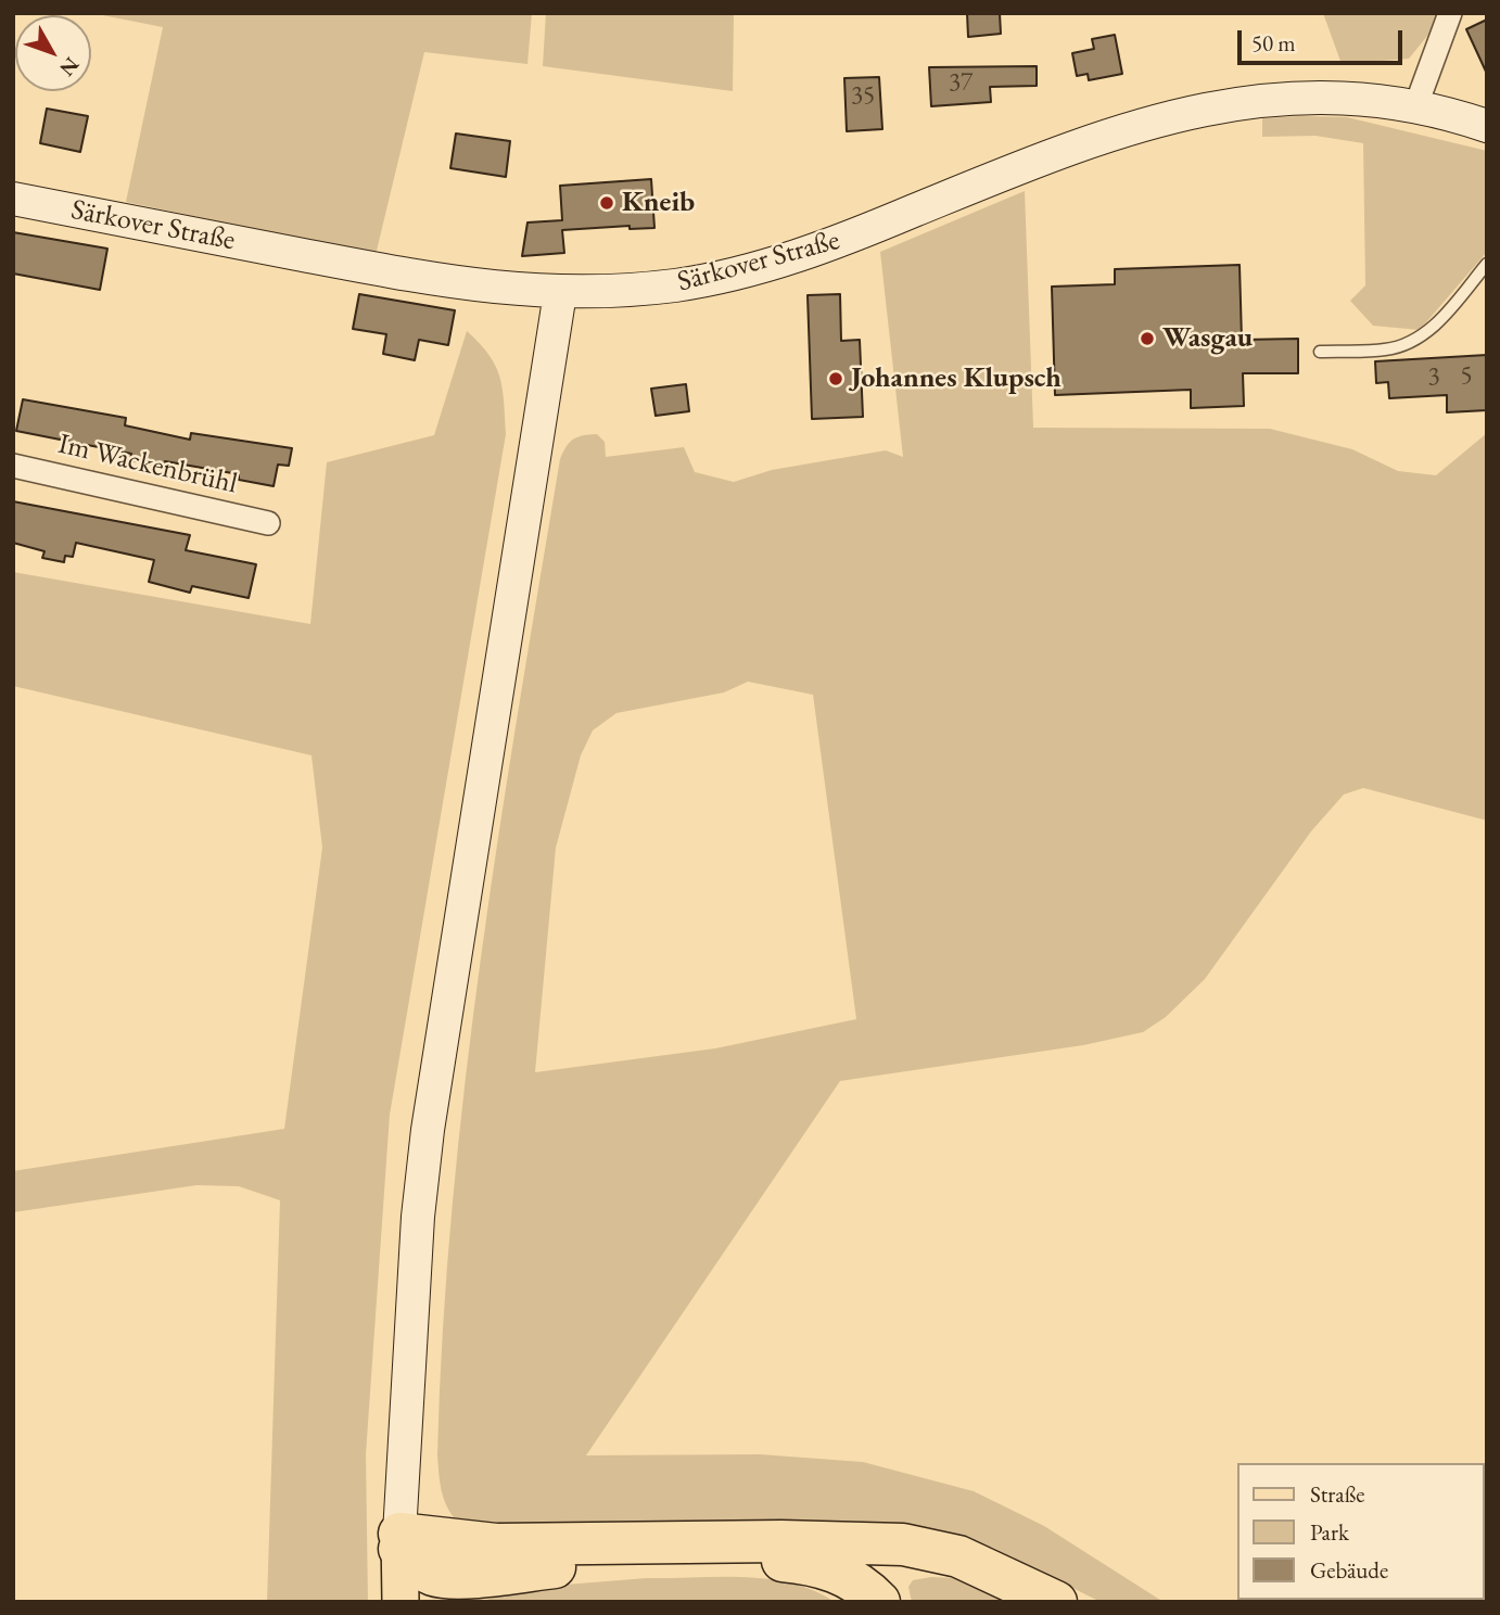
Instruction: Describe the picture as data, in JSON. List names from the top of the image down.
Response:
{
  "streets": {
    "main road": ["Särkover Straße"],
    "street": ["Im Wackenbrühl"]
  },
  "places": ["Kneib", "Wasgau", "Johannes Klupsch"],
  "house_numbers": [
    "37",
    "35",
    "5",
    "3"
  ],
  "legend": ["Straße", "Park", "Gebäude"],
  "scale_bar": "50 m",
  "north": "bottom right"
}
